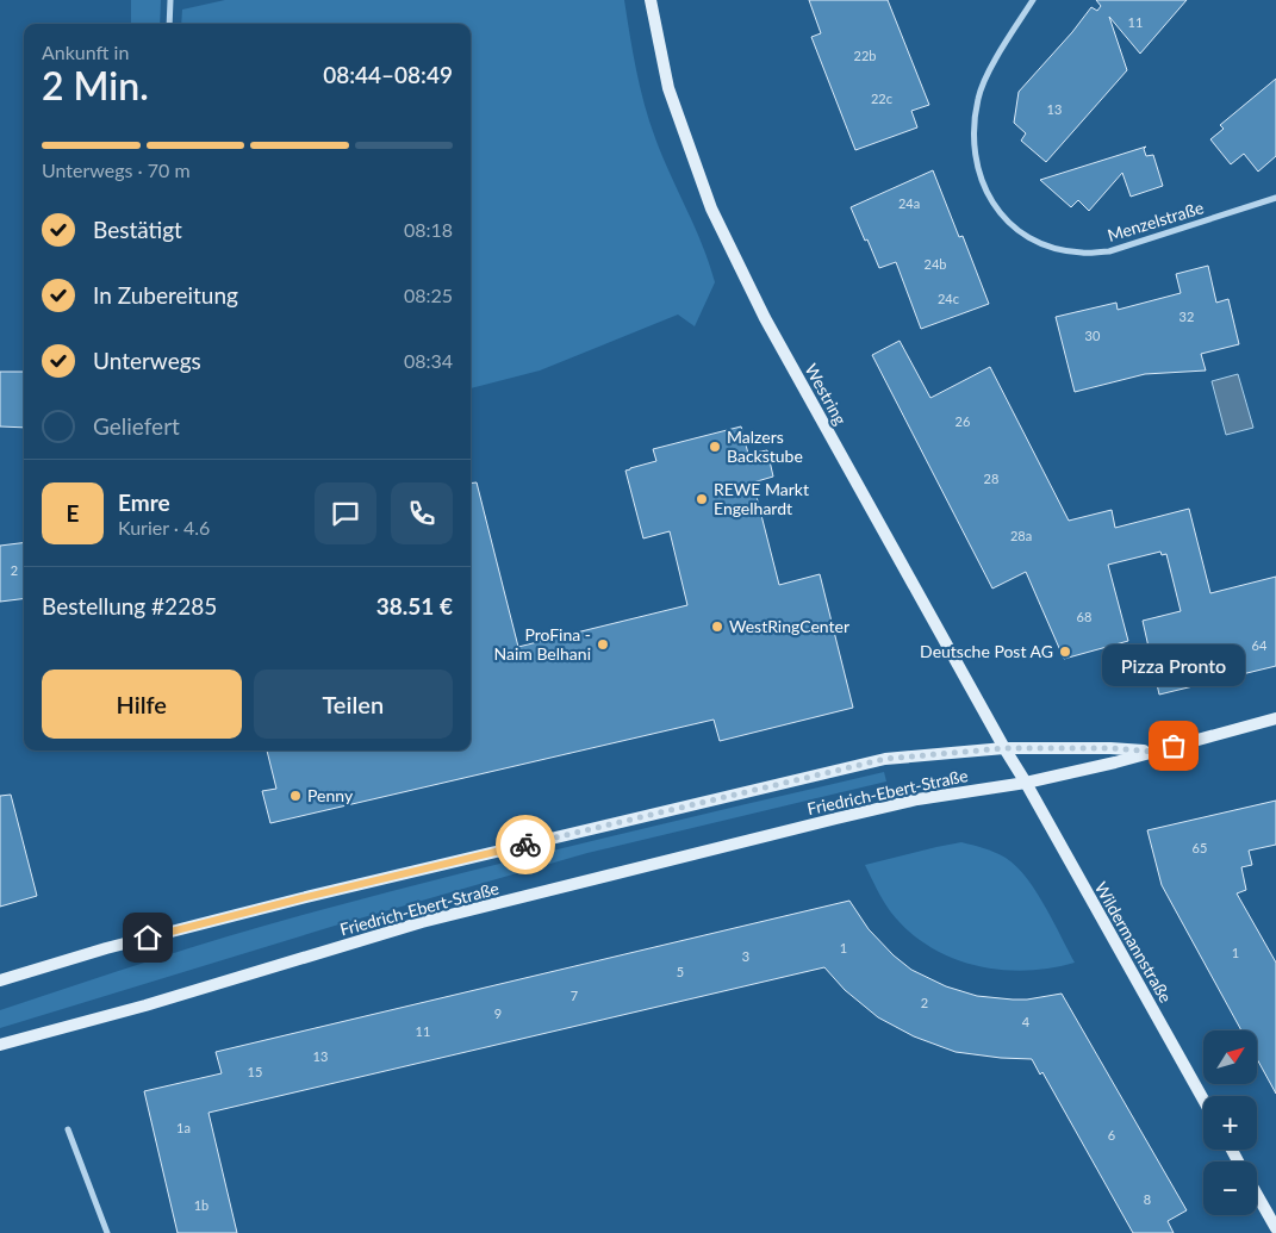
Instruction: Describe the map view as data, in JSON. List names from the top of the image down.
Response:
{
  "streets": {
    "main road": ["Westring", "Friedrich-Ebert-Straße", "Wildermannstraße"],
    "street": ["Menzelstraße"]
  },
  "crossings": [
    ["Westring", "Friedrich-Ebert-Straße"],
    ["Westring", "Wildermannstraße"],
    ["Friedrich-Ebert-Straße", "Wildermannstraße"]
  ],
  "places": [
    "Malzers Backstube",
    "REWE Markt Engelhardt",
    "WestRingCenter",
    "ProFina - Naim Belhani",
    "Deutsche Post AG",
    "Pizza Pronto",
    "Penny"
  ],
  "house_numbers": [
    "11",
    "22b",
    "22c",
    "13",
    "24a",
    "24b",
    "24c",
    "32",
    "30",
    "26",
    "28",
    "28a",
    "2",
    "68",
    "64",
    "65",
    "1",
    "1",
    "3",
    "5",
    "7",
    "2",
    "9",
    "4",
    "11",
    "13",
    "15",
    "1a",
    "6",
    "8",
    "1b"
  ],
  "north": "top right",
  "page": {
    "heading": ["2 Min.", "Ankunft in", "08:44–08:49"],
    "panel": [
      "Emre",
      "Kurier · 4.6",
      "Bestellung #2285",
      "38.51 €"
    ],
    "bar": "Unterwegs · 70 m",
    "list": [
      ["Bestätigt", "08:18"],
      ["In Zubereitung", "08:25"],
      ["Unterwegs", "08:34"],
      "Geliefert"
    ],
    "round": "E",
    "bubble": "Pizza Pronto",
    "buttons": ["Hilfe", "Teilen"],
    "map_buttons": ["+", "−"]
  }
}
